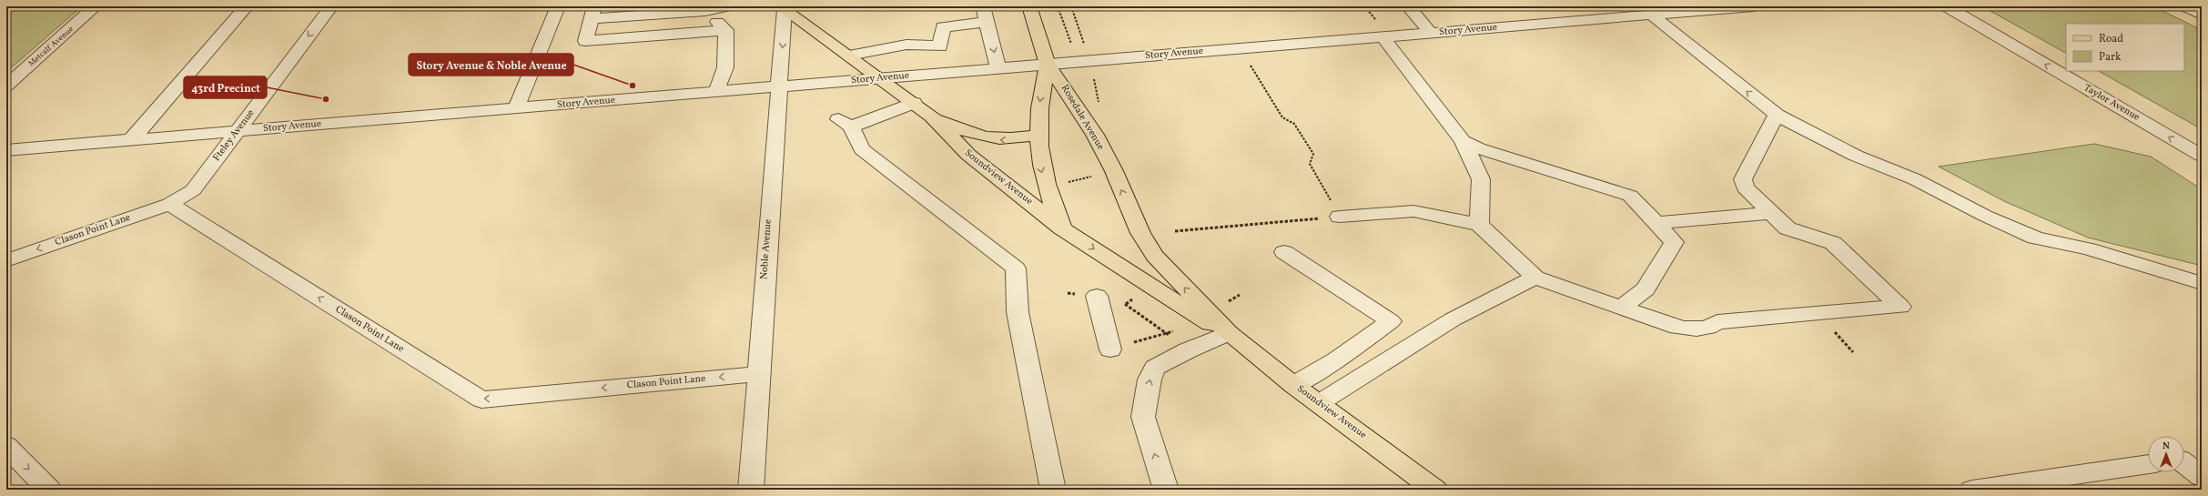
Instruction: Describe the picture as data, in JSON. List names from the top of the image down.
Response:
{
  "streets": {
    "main road": ["Rosedale Avenue", "Soundview Avenue"],
    "street": [
      "Story Avenue",
      "Metcalf Avenue",
      "Taylor Avenue",
      "Fteley Avenue",
      "Clason Point Lane",
      "Noble Avenue"
    ]
  },
  "crossings": [
    ["Story Avenue", "Rosedale Avenue"],
    ["Story Avenue", "Fteley Avenue"],
    ["Story Avenue", "Soundview Avenue"],
    ["Story Avenue", "Noble Avenue"],
    ["Rosedale Avenue", "Soundview Avenue"],
    ["Fteley Avenue", "Clason Point Lane"],
    ["Soundview Avenue", "Noble Avenue"],
    ["Clason Point Lane", "Noble Avenue"]
  ],
  "one_way": ["Rosedale Avenue", "Clason Point Lane"],
  "places": ["Story Avenue & Noble Avenue", "43rd Precinct"],
  "legend": ["Road", "Park"],
  "north": "top"
}
